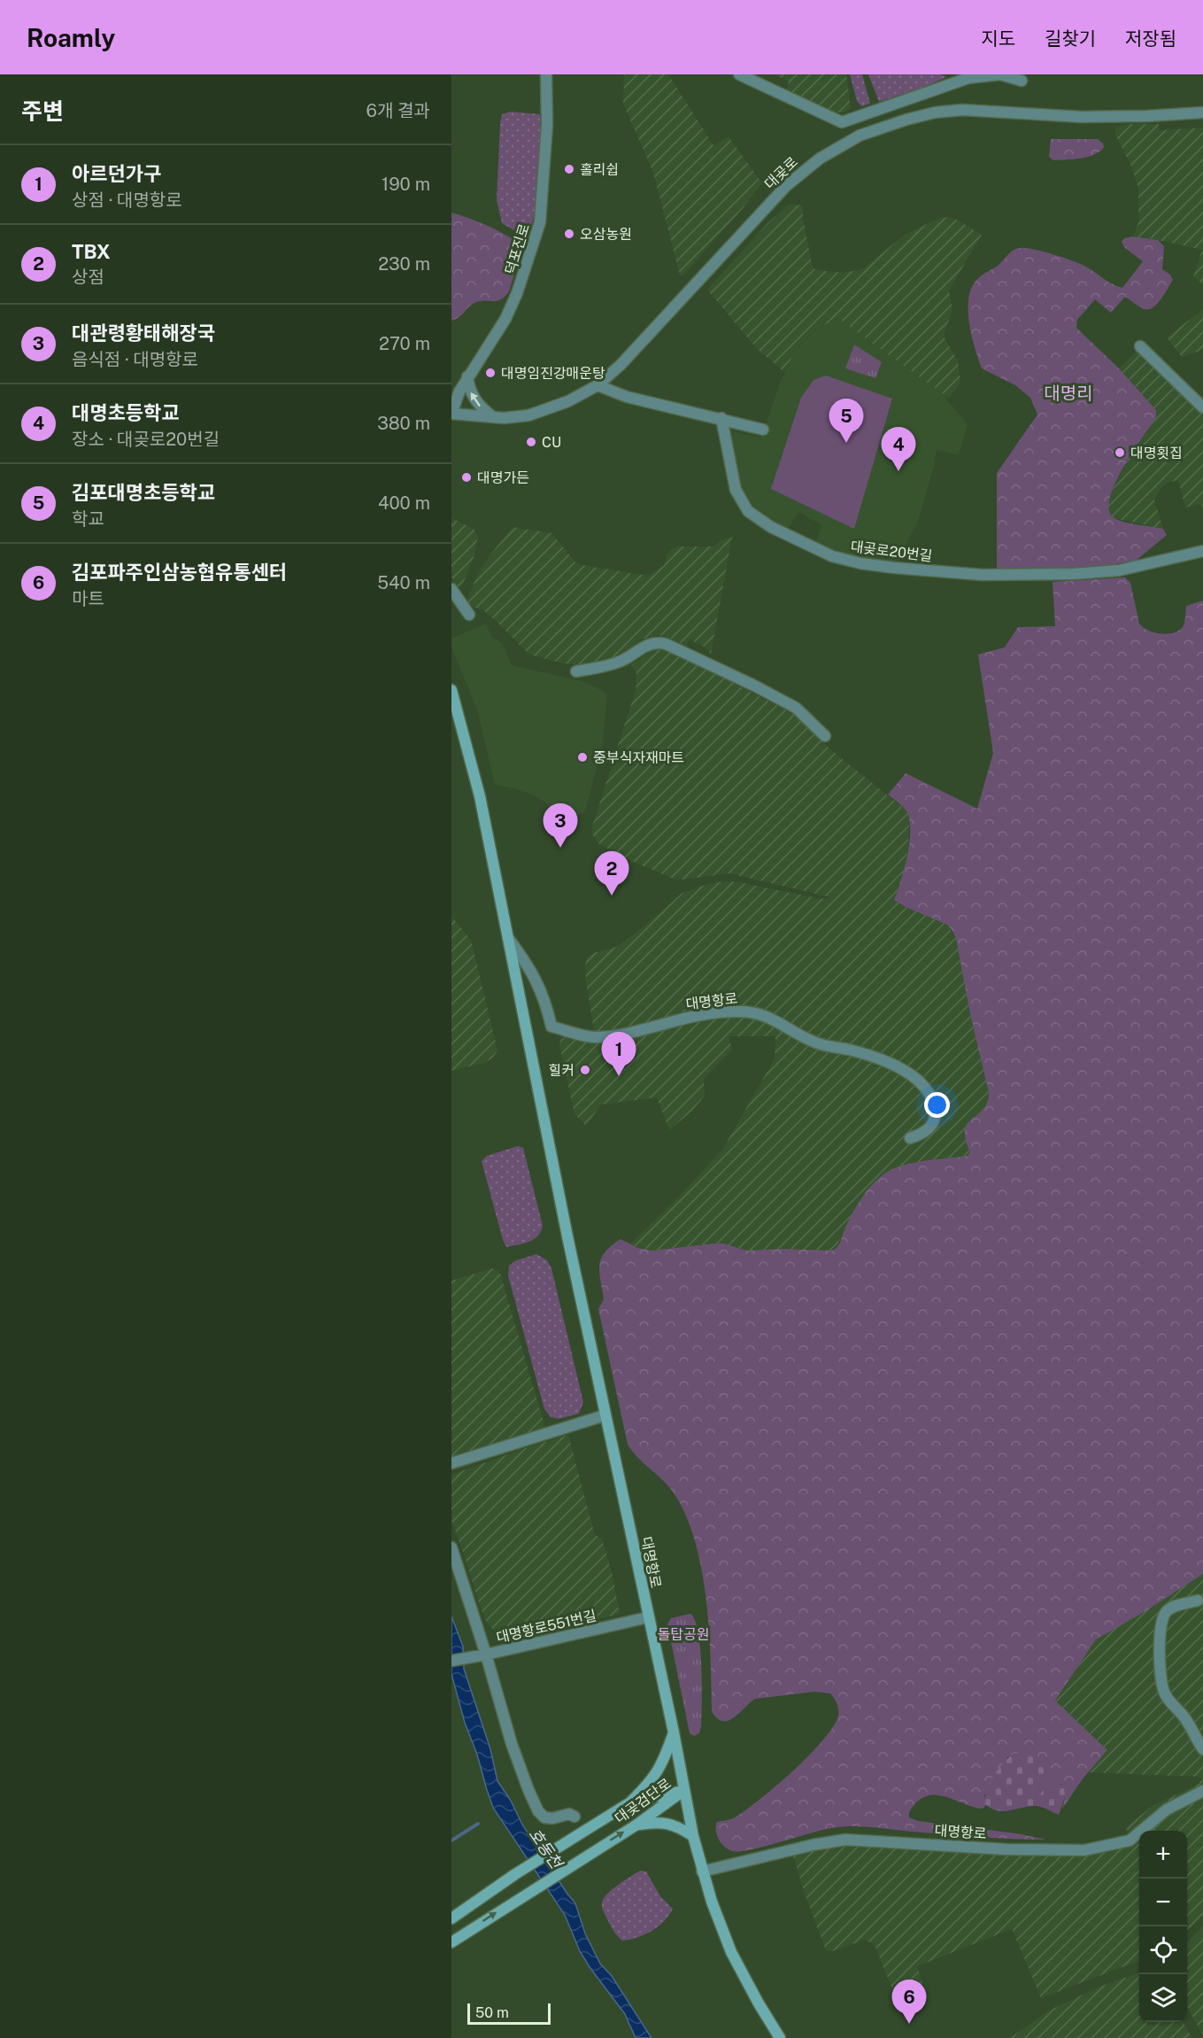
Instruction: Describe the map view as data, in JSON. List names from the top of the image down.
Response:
{
  "streets": {
    "main road": ["대명항로", "대곶검단로"],
    "street": [
      "대곶로",
      "덕포진로",
      "대곶로20번길",
      "대명항로551번길"
    ]
  },
  "crossings": [
    ["대곶로", "덕포진로"],
    ["대명항로", "대명항로551번길"],
    ["대명항로", "대곶검단로"]
  ],
  "districts": ["대명리"],
  "water": ["호동천"],
  "parks": ["돌탑공원"],
  "places": [
    "홀리쉽",
    "오삼농원",
    "대명임진강매운탕",
    "CU",
    "대명횟집",
    "대명가든",
    "중부식자재마트",
    "힐커"
  ],
  "scale_bar": "50 m",
  "page": {
    "header": "Roamly",
    "nav": ["지도", "길찾기", "저장됨"],
    "heading": ["주변", "6개 결과"],
    "list": [
      {
        "mark": "1",
        "name": "아르던가구",
        "note": "상점 · 대명항로",
        "value": "190 m"
      },
      {
        "mark": "2",
        "name": "TBX",
        "note": "상점",
        "value": "230 m"
      },
      {
        "mark": "3",
        "name": "대관령황태해장국",
        "note": "음식점 · 대명항로",
        "value": "270 m"
      },
      {
        "mark": "4",
        "name": "대명초등학교",
        "note": "장소 · 대곶로20번길",
        "value": "380 m"
      },
      {
        "mark": "5",
        "name": "김포대명초등학교",
        "note": "학교",
        "value": "400 m"
      },
      {
        "mark": "6",
        "name": "김포파주인삼농협유통센터",
        "note": "마트",
        "value": "540 m"
      }
    ],
    "pins": [
      "5",
      "4",
      "3",
      "2",
      "1",
      "6"
    ],
    "map_buttons": ["+", "−"],
    "scale": "50 m"
  }
}
